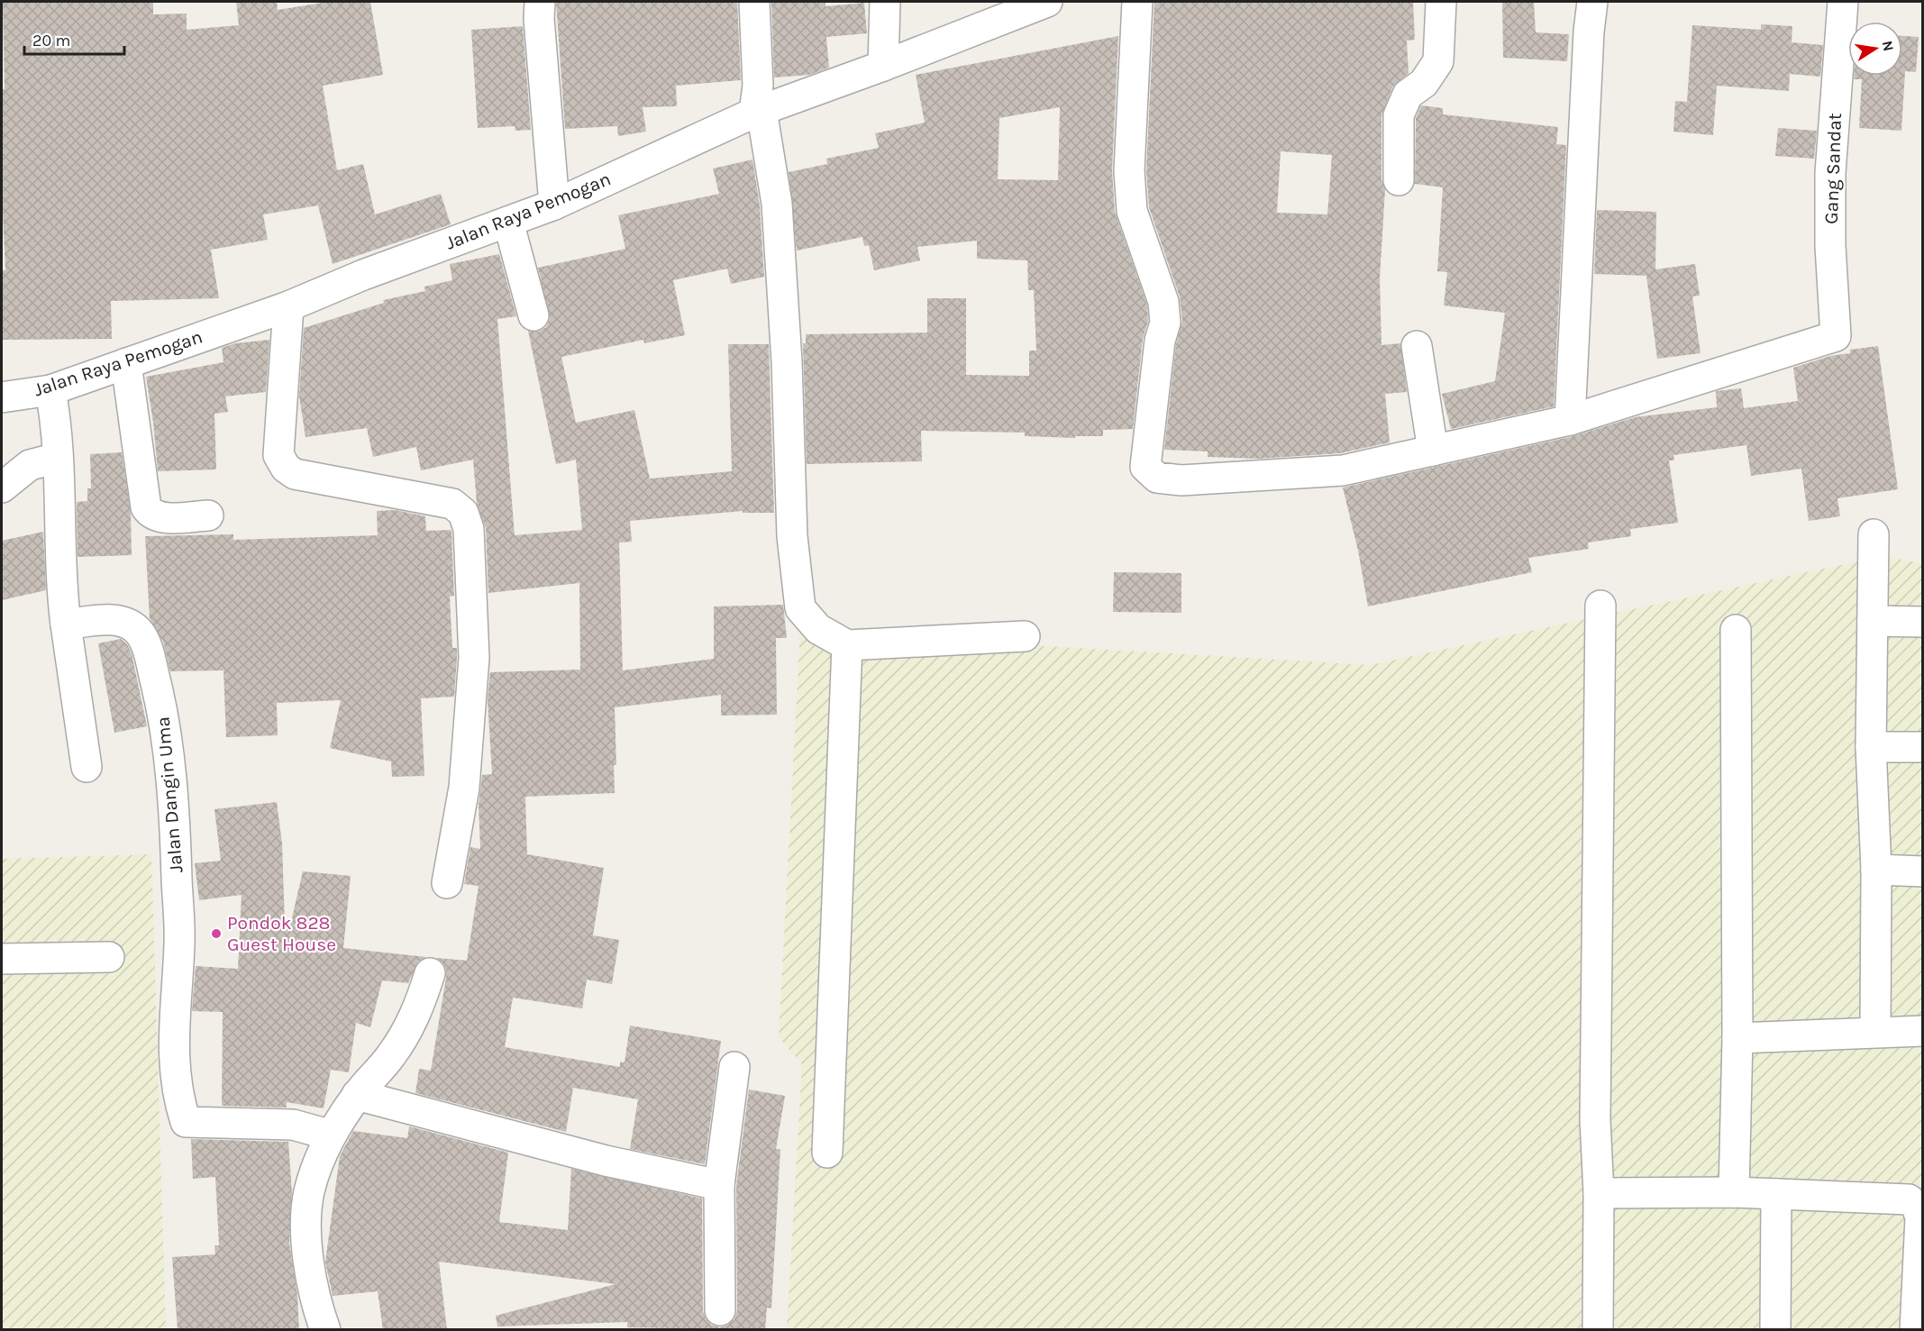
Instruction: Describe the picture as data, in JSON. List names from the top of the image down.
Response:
{
  "streets": {
    "street": ["Gang Sandat", "Jalan Raya Pemogan", "Jalan Dangin Uma"]
  },
  "places": ["Pondok 828 Guest House"],
  "scale_bar": "20 m",
  "north": "right"
}
